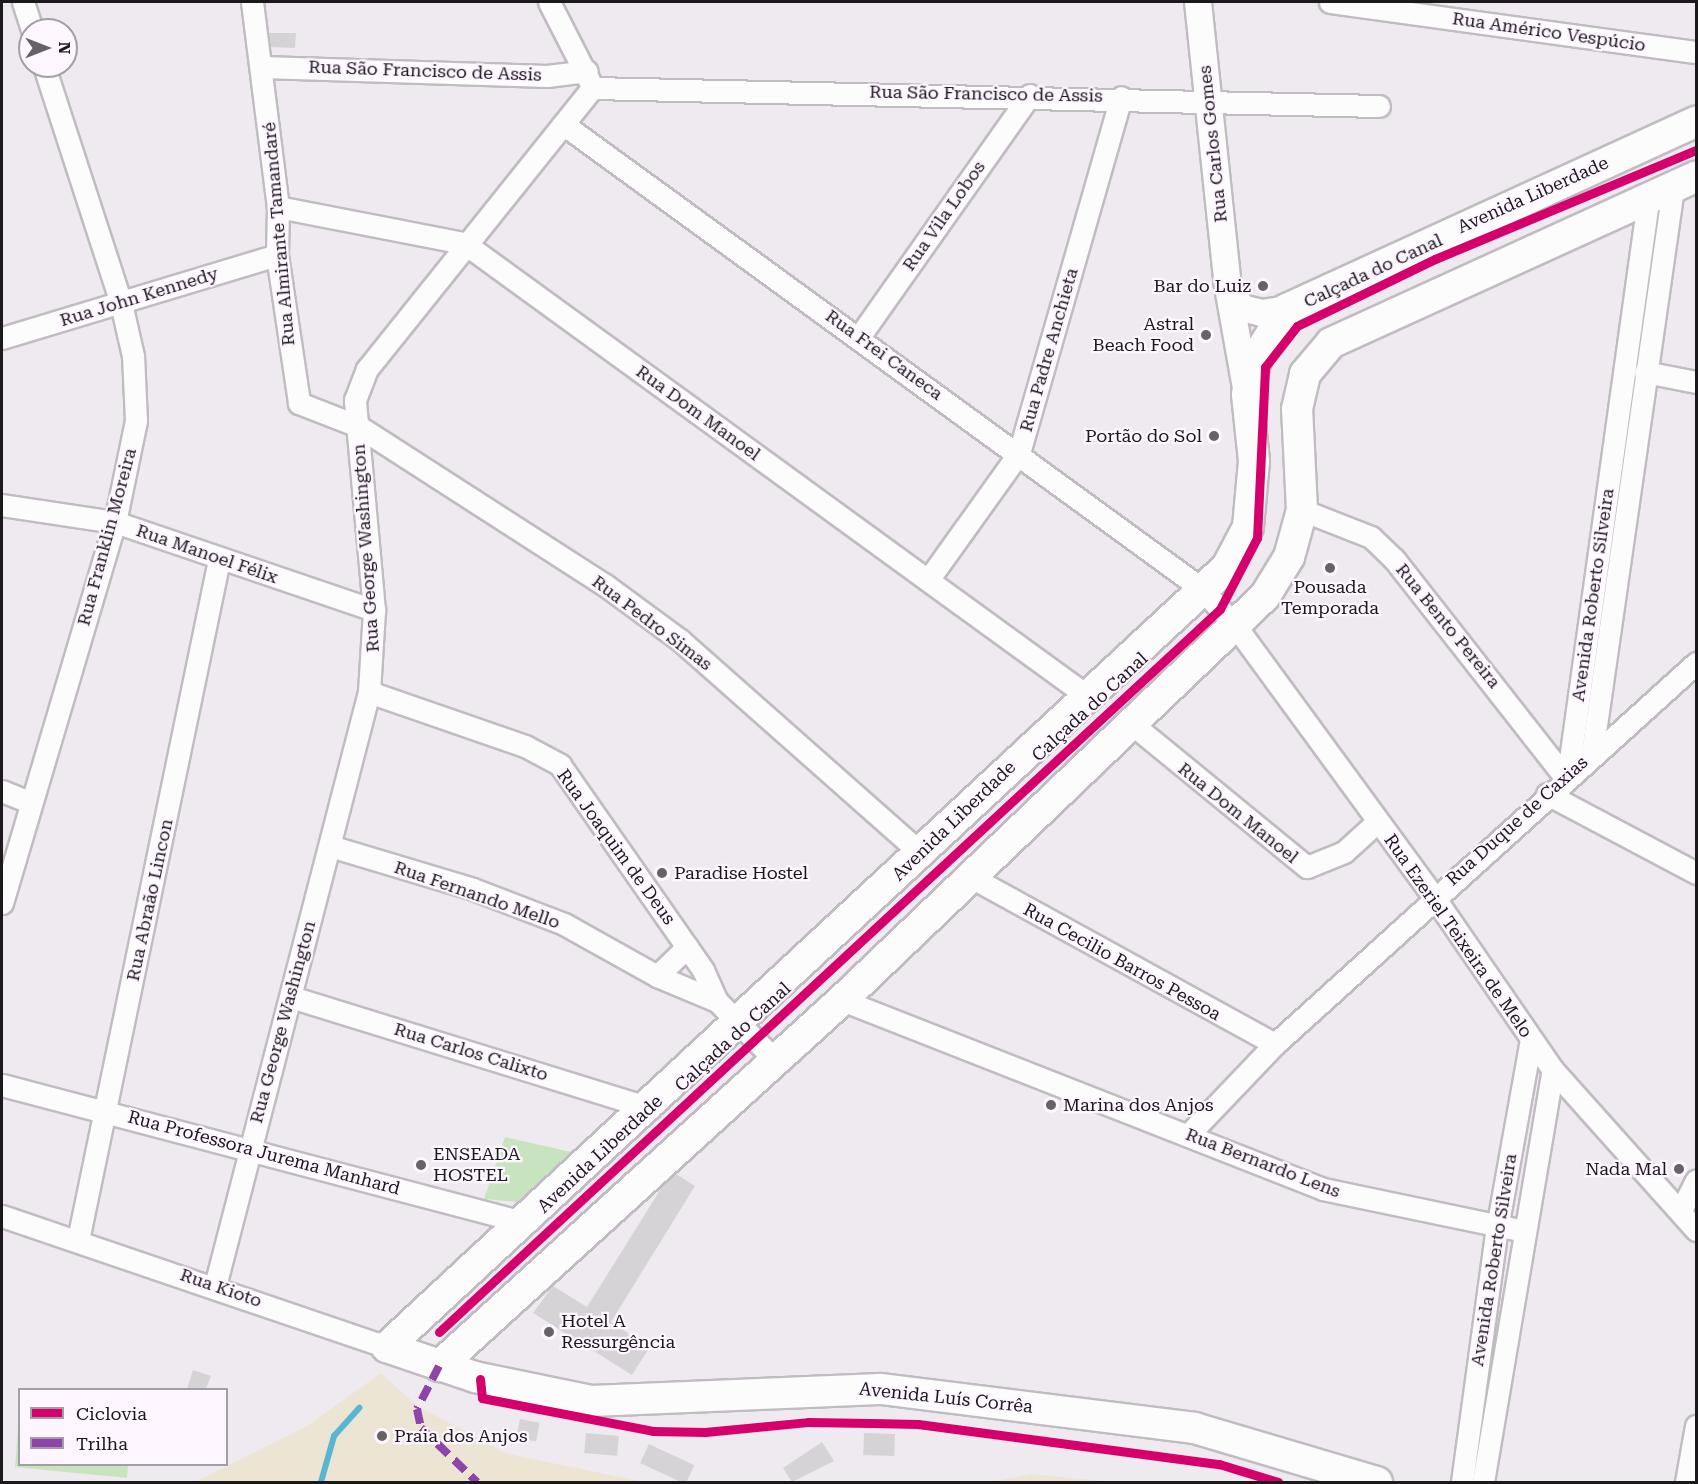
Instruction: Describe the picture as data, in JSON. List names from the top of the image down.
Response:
{
  "streets": {
    "main road": ["Avenida Liberdade", "Rua Kioto", "Avenida Luís Corrêa"],
    "street": [
      "Rua Américo Vespúcio",
      "Rua São Francisco de Assis",
      "Rua Carlos Gomes",
      "Rua Vila Lobos",
      "Rua Almirante Tamandaré",
      "Rua John Kennedy",
      "Rua Padre Anchieta",
      "Rua Frei Caneca",
      "Rua Dom Manoel",
      "Rua Franklin Moreira",
      "Rua George Washington",
      "Rua Manoel Félix",
      "Avenida Roberto Silveira",
      "Rua Pedro Simas",
      "Rua Bento Pereira",
      "Rua Duque de Caxias",
      "Rua Joaquim de Deus",
      "Rua Fernando Mello",
      "Rua Abraão Lincon",
      "Rua Ezeriel Teixeira de Melo",
      "Rua Cecilio Barros Pessoa",
      "Rua Carlos Calixto",
      "Rua Professora Jurema Manhard",
      "Rua Bernardo Lens"
    ],
    "cycle path": ["Calçada do Canal"]
  },
  "crossings": [
    ["Rua São Francisco de Assis", "Rua Carlos Gomes"],
    ["Rua São Francisco de Assis", "Rua Vila Lobos"],
    ["Rua São Francisco de Assis", "Rua Almirante Tamandaré"],
    ["Rua São Francisco de Assis", "Rua Padre Anchieta"],
    ["Rua São Francisco de Assis", "Rua George Washington"],
    ["Rua Carlos Gomes", "Avenida Liberdade"],
    ["Avenida Liberdade", "Rua Frei Caneca"],
    ["Avenida Liberdade", "Rua Dom Manoel"],
    ["Avenida Liberdade", "Rua Pedro Simas"],
    ["Avenida Liberdade", "Rua Joaquim de Deus"],
    ["Avenida Liberdade", "Rua Ezeriel Teixeira de Melo"],
    ["Avenida Liberdade", "Rua Carlos Calixto"],
    ["Avenida Liberdade", "Rua Professora Jurema Manhard"],
    ["Avenida Liberdade", "Rua Kioto"],
    ["Rua Vila Lobos", "Rua Frei Caneca"],
    ["Rua Almirante Tamandaré", "Rua John Kennedy"],
    ["Rua Almirante Tamandaré", "Rua Dom Manoel"],
    ["Rua Almirante Tamandaré", "Rua George Washington"],
    ["Rua Almirante Tamandaré", "Rua Pedro Simas"],
    ["Rua John Kennedy", "Rua Franklin Moreira"],
    ["Rua Padre Anchieta", "Rua Frei Caneca"],
    ["Rua Padre Anchieta", "Rua Dom Manoel"],
    ["Rua Frei Caneca", "Rua George Washington"],
    ["Rua Frei Caneca", "Rua Ezeriel Teixeira de Melo"],
    ["Rua Dom Manoel", "Rua George Washington"],
    ["Rua Dom Manoel", "Rua Ezeriel Teixeira de Melo"],
    ["Rua Franklin Moreira", "Rua Manoel Félix"],
    ["Rua George Washington", "Rua Manoel Félix"],
    ["Rua George Washington", "Rua Pedro Simas"],
    ["Rua George Washington", "Rua Joaquim de Deus"],
    ["Rua George Washington", "Rua Fernando Mello"],
    ["Rua George Washington", "Rua Carlos Calixto"],
    ["Rua George Washington", "Rua Professora Jurema Manhard"],
    ["Rua George Washington", "Rua Kioto"],
    ["Rua Manoel Félix", "Rua Abraão Lincon"],
    ["Avenida Roberto Silveira", "Rua Bento Pereira"],
    ["Avenida Roberto Silveira", "Rua Duque de Caxias"],
    ["Avenida Roberto Silveira", "Rua Ezeriel Teixeira de Melo"],
    ["Avenida Roberto Silveira", "Rua Bernardo Lens"],
    ["Rua Bento Pereira", "Rua Duque de Caxias"],
    ["Rua Duque de Caxias", "Rua Ezeriel Teixeira de Melo"],
    ["Rua Duque de Caxias", "Rua Cecilio Barros Pessoa"],
    ["Rua Duque de Caxias", "Rua Bernardo Lens"],
    ["Rua Joaquim de Deus", "Rua Fernando Mello"],
    ["Rua Abraão Lincon", "Rua Professora Jurema Manhard"],
    ["Rua Abraão Lincon", "Rua Kioto"],
    ["Rua Kioto", "Avenida Luís Corrêa"]
  ],
  "places": [
    "Bar do Luiz",
    "Astral Beach Food",
    "Portão do Sol",
    "Pousada Temporada",
    "Paradise Hostel",
    "Marina dos Anjos",
    "ENSEADA HOSTEL",
    "Nada Mal",
    "Hotel A Ressurgência",
    "Praia dos Anjos"
  ],
  "legend": ["Ciclovia", "Trilha"],
  "north": "right"
}
